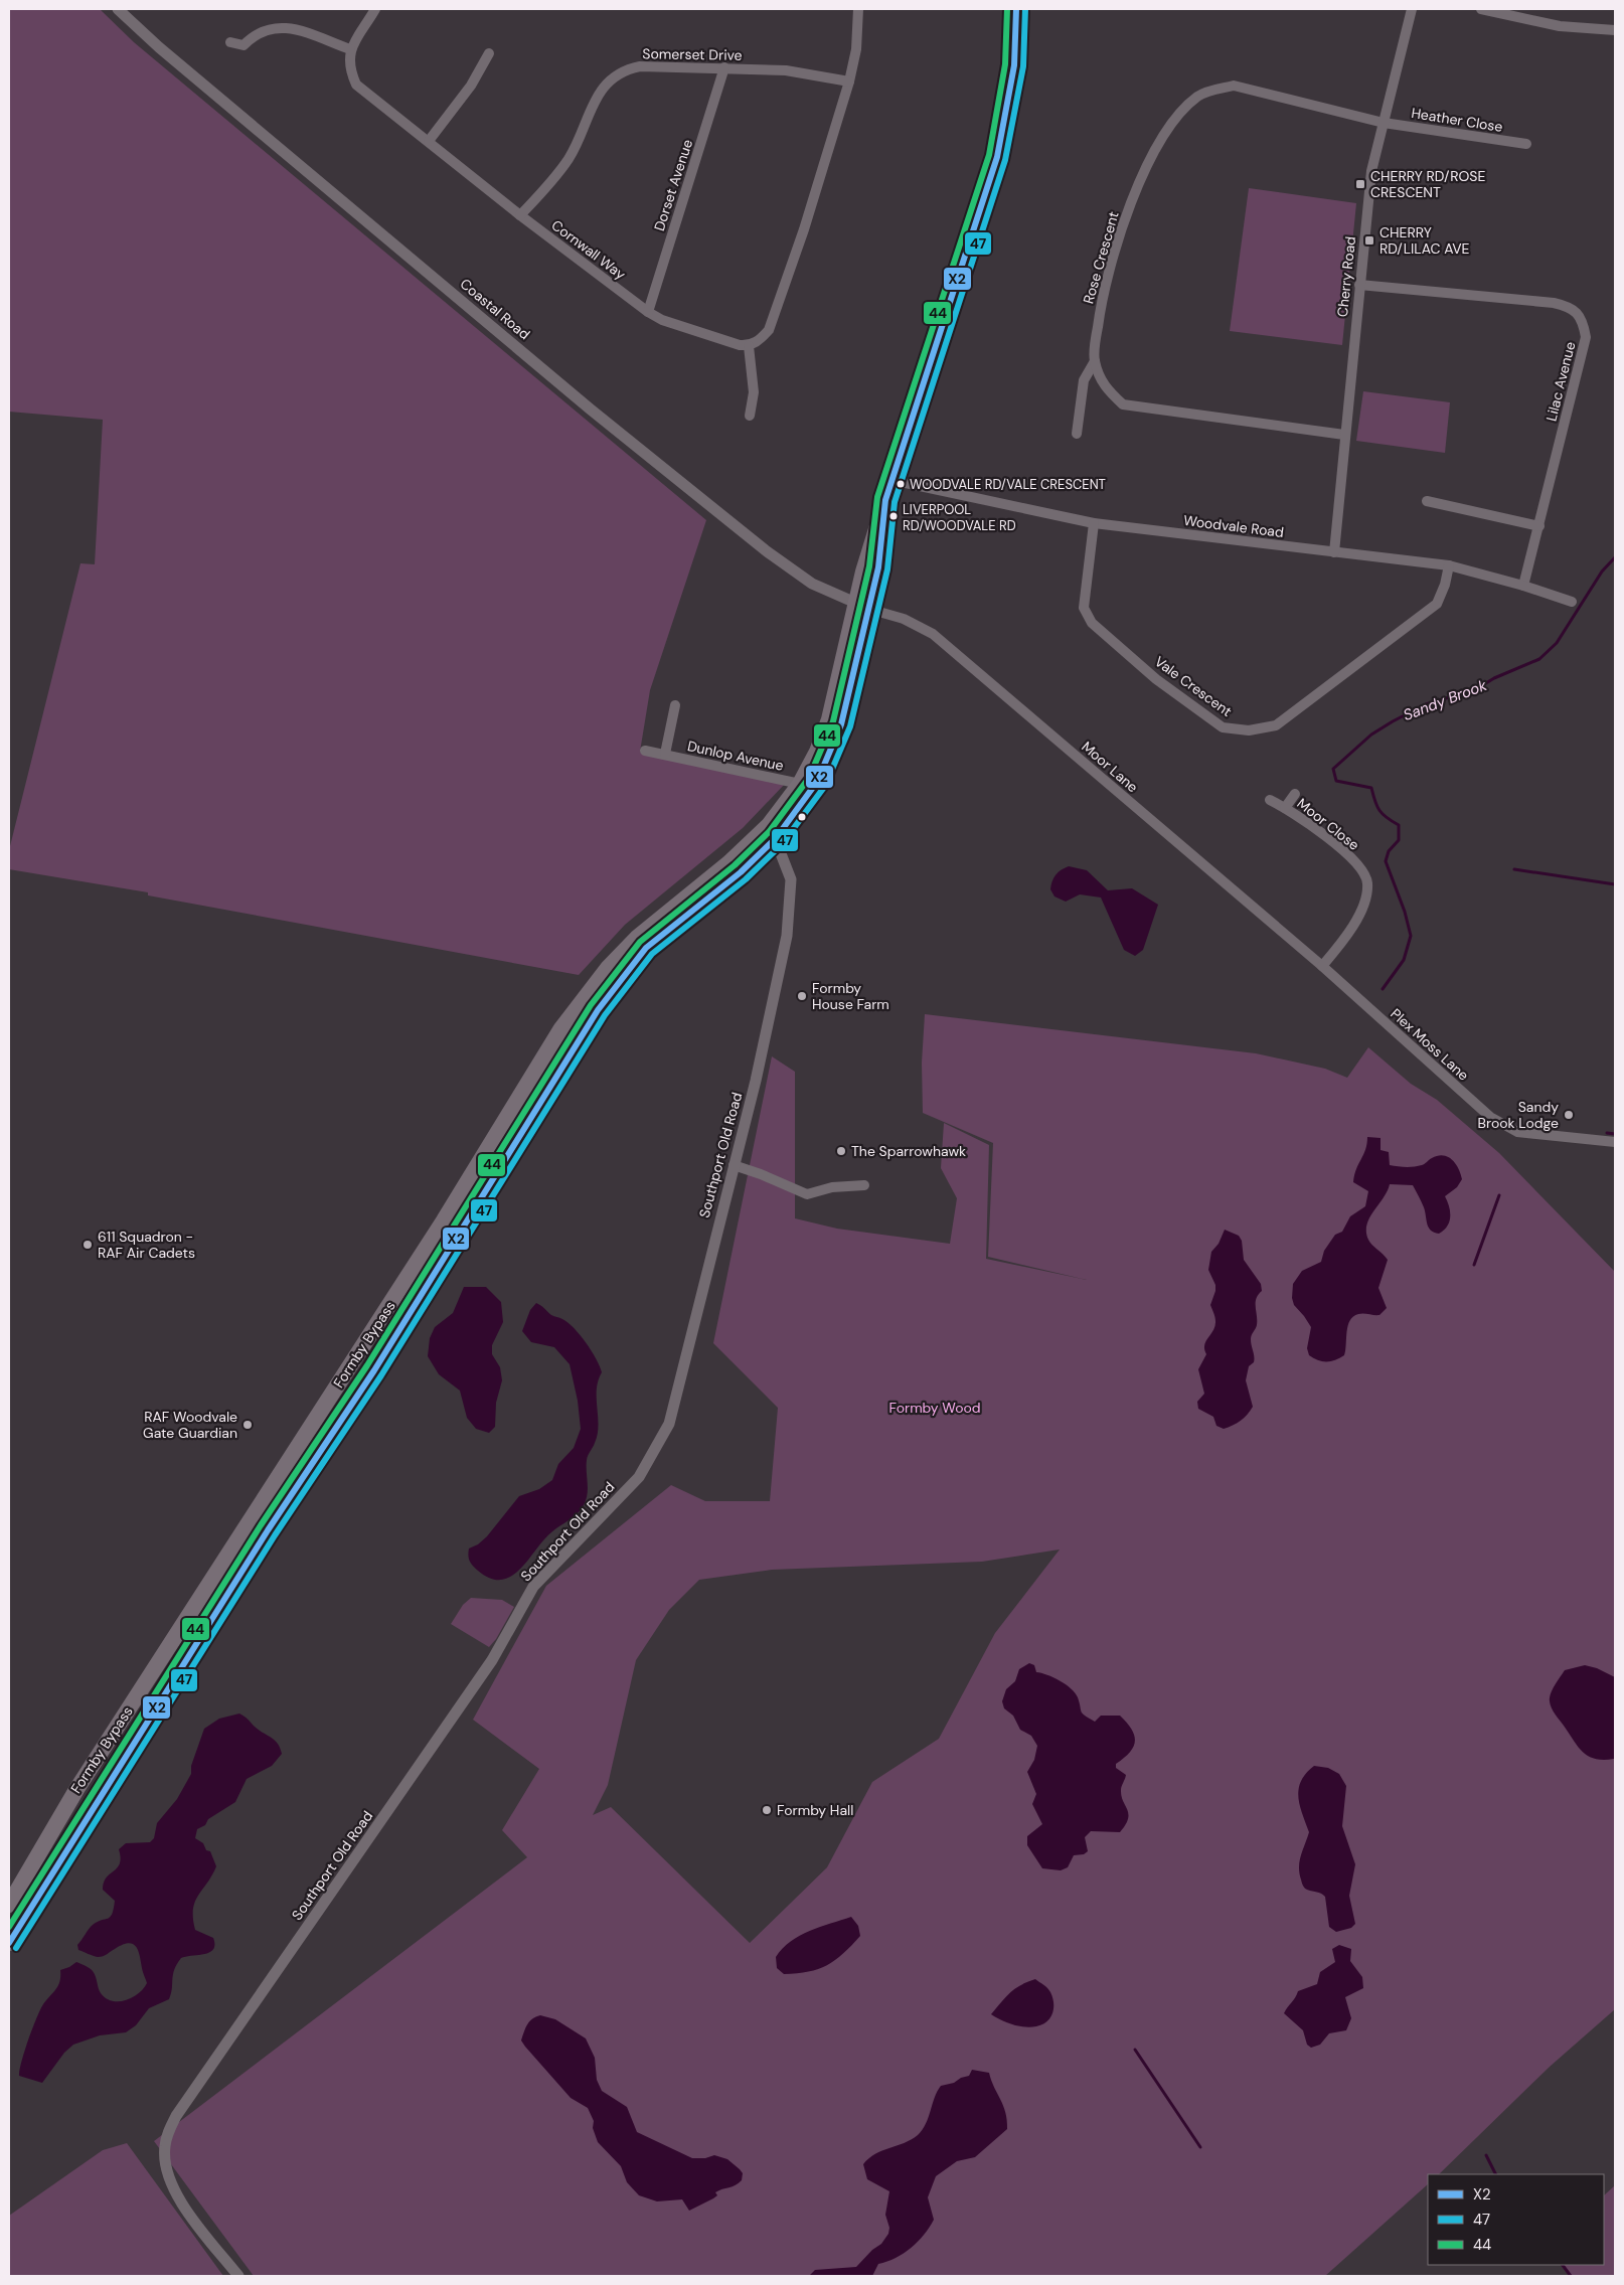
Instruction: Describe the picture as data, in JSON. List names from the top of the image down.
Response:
{
  "streets": {
    "highway": ["Formby Bypass"],
    "street": [
      "Somerset Drive",
      "Heather Close",
      "Dorset Avenue",
      "Cornwall Way",
      "Rose Crescent",
      "Cherry Road",
      "Coastal Road",
      "Lilac Avenue",
      "Woodvale Road",
      "Vale Crescent",
      "Dunlop Avenue",
      "Moor Lane",
      "Moor Close",
      "Plex Moss Lane",
      "Southport Old Road"
    ]
  },
  "crossings": [
    ["Somerset Drive", "Dorset Avenue"],
    ["Somerset Drive", "Cornwall Way"],
    ["Heather Close", "Rose Crescent"],
    ["Heather Close", "Cherry Road"],
    ["Dorset Avenue", "Cornwall Way"],
    ["Rose Crescent", "Cherry Road"],
    ["Cherry Road", "Lilac Avenue"],
    ["Cherry Road", "Woodvale Road"],
    ["Coastal Road", "Moor Lane"],
    ["Lilac Avenue", "Woodvale Road"],
    ["Woodvale Road", "Vale Crescent"],
    ["Moor Lane", "Moor Close"],
    ["Moor Lane", "Plex Moss Lane"],
    ["Moor Close", "Plex Moss Lane"],
    ["Southport Old Road", "Formby Bypass"]
  ],
  "water": ["Sandy Brook"],
  "parks": ["Formby Wood"],
  "places": {
    "transit": ["CHERRY RD/ROSE CRESCENT", "CHERRY RD/LILAC AVE"],
    "other": [
      "WOODVALE RD/VALE CRESCENT",
      "LIVERPOOL RD/WOODVALE RD",
      "Formby House Farm",
      "Sandy Brook Lodge",
      "The Sparrowhawk",
      "611 Squadron - RAF Air Cadets",
      "RAF Woodvale Gate Guardian",
      "Formby Hall"
    ]
  },
  "lines": ["transit line X2", "transit line 47", "transit line 44"],
  "legend": ["X2", "47", "44"]
}
